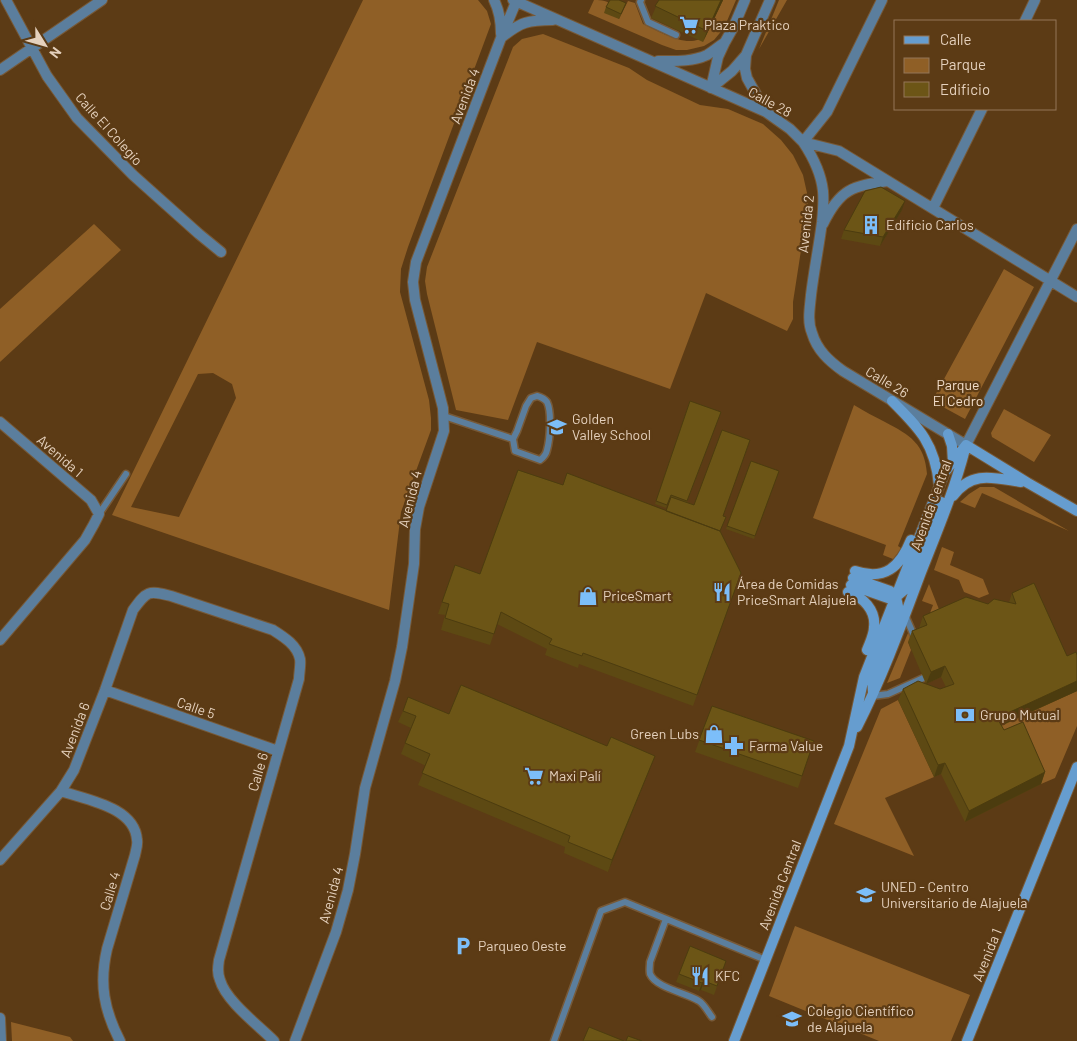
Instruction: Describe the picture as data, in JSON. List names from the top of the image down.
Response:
{
  "streets": {
    "street": [
      "Avenida 4",
      "Calle 28",
      "Calle El Colegio",
      "Avenida 2",
      "Calle 26",
      "Avenida 1",
      "Avenida Central",
      "Calle 5",
      "Avenida 6",
      "Calle 6",
      "Calle 4"
    ]
  },
  "crossings": [
    ["Avenida 4", "Calle 28"],
    ["Calle 28", "Avenida 2"],
    ["Calle 28", "Avenida Central"],
    ["Avenida 2", "Calle 26"],
    ["Calle 26", "Avenida Central"],
    ["Calle 5", "Avenida 6"],
    ["Calle 5", "Calle 6"],
    ["Avenida 6", "Calle 6"],
    ["Avenida 6", "Calle 4"]
  ],
  "parks": ["Parque El Cedro"],
  "places": {
    "supermarket": ["Plaza Praktico", "Maxi Palí"],
    "building": ["Edificio Carlos"],
    "school or university": ["Golden Valley School", "UNED - Centro Universitario de Alajuela", "Colegio Científico de Alajuela"],
    "restaurant": ["Área de Comidas PriceSmart Alajuela", "KFC"],
    "shop": ["PriceSmart", "Green Lubs"],
    "bank": ["Grupo Mutual"],
    "pharmacy": ["Farma Value"],
    "parking": ["Parqueo Oeste"]
  },
  "legend": ["Calle", "Parque", "Edificio"],
  "north": "bottom right"
}
